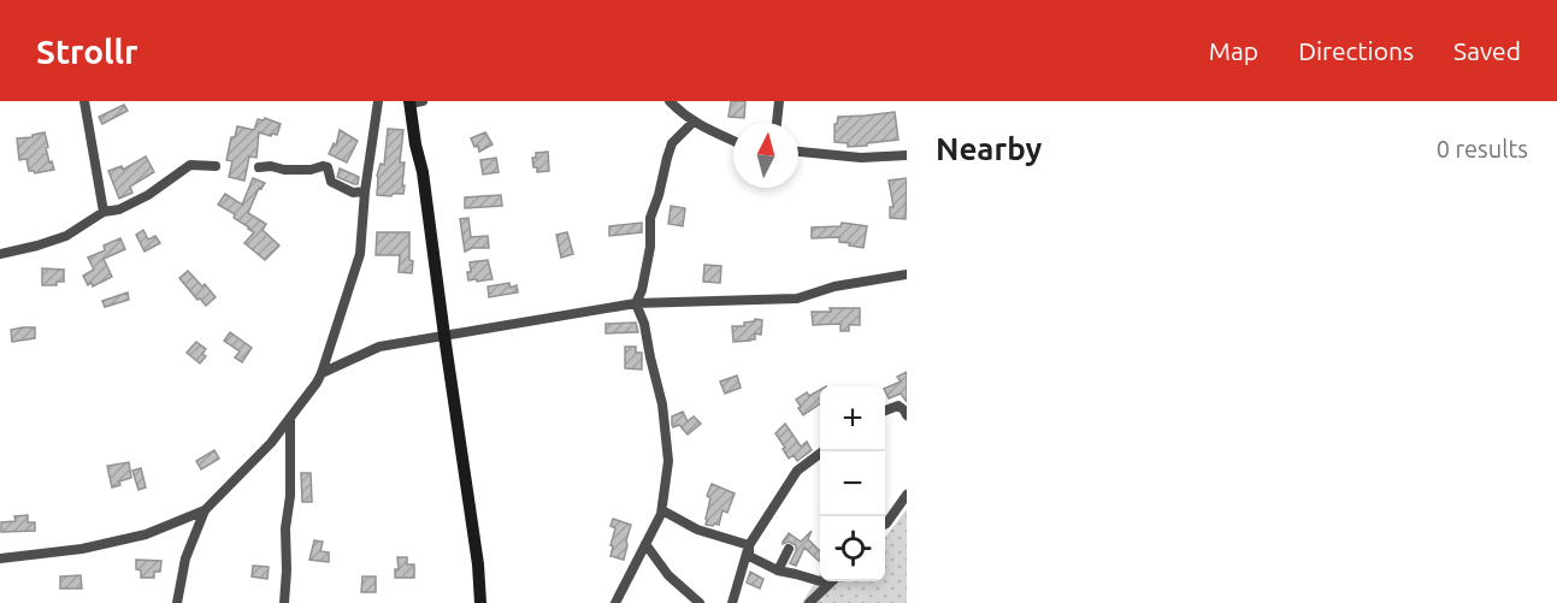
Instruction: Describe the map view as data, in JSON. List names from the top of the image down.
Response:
{
  "north": "top",
  "page": {
    "header": "Strollr",
    "nav": ["Map", "Directions", "Saved"],
    "heading": ["Nearby", "0 results"],
    "map_buttons": ["+", "−"]
  }
}
